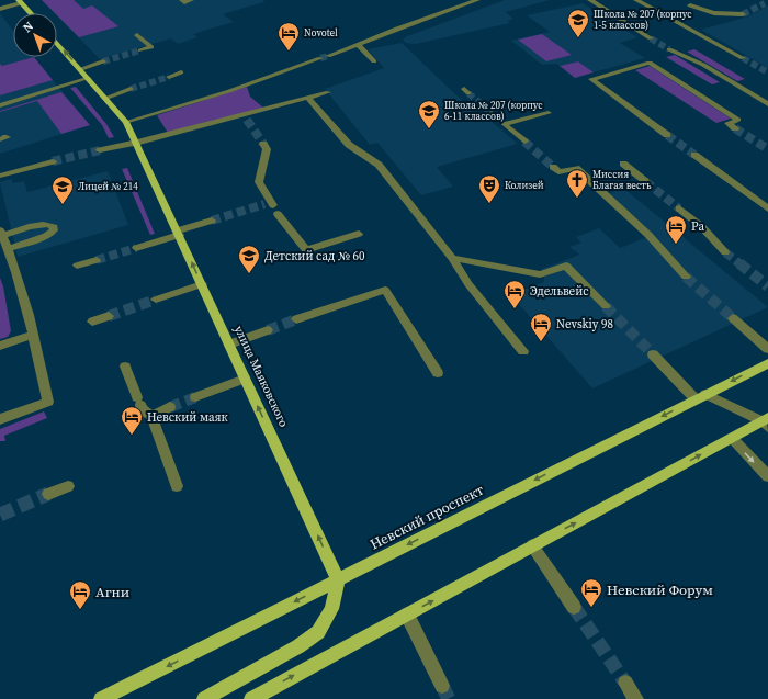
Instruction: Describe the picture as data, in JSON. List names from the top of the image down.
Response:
{
  "streets": {
    "main road": ["улица Маяковского", "Невский проспект"]
  },
  "crossings": [
    ["улица Маяковского", "Невский проспект"]
  ],
  "one_way": ["улица Маяковского"],
  "places": {
    "school or university": [
      "Школа № 207 (корпус 1-5 классов)",
      "Школа № 207 (корпус 6-11 классов)",
      "Лицей № 214",
      "Детский сад № 60"
    ],
    "hotel": [
      "Novotel",
      "Ра",
      "Эдельвейс",
      "Nevskiy 98",
      "Невский маяк",
      "Невский Форум",
      "Агни"
    ],
    "church": ["Миссия Благая весть"],
    "theatre": ["Колизей"]
  },
  "north": "top left"
}
